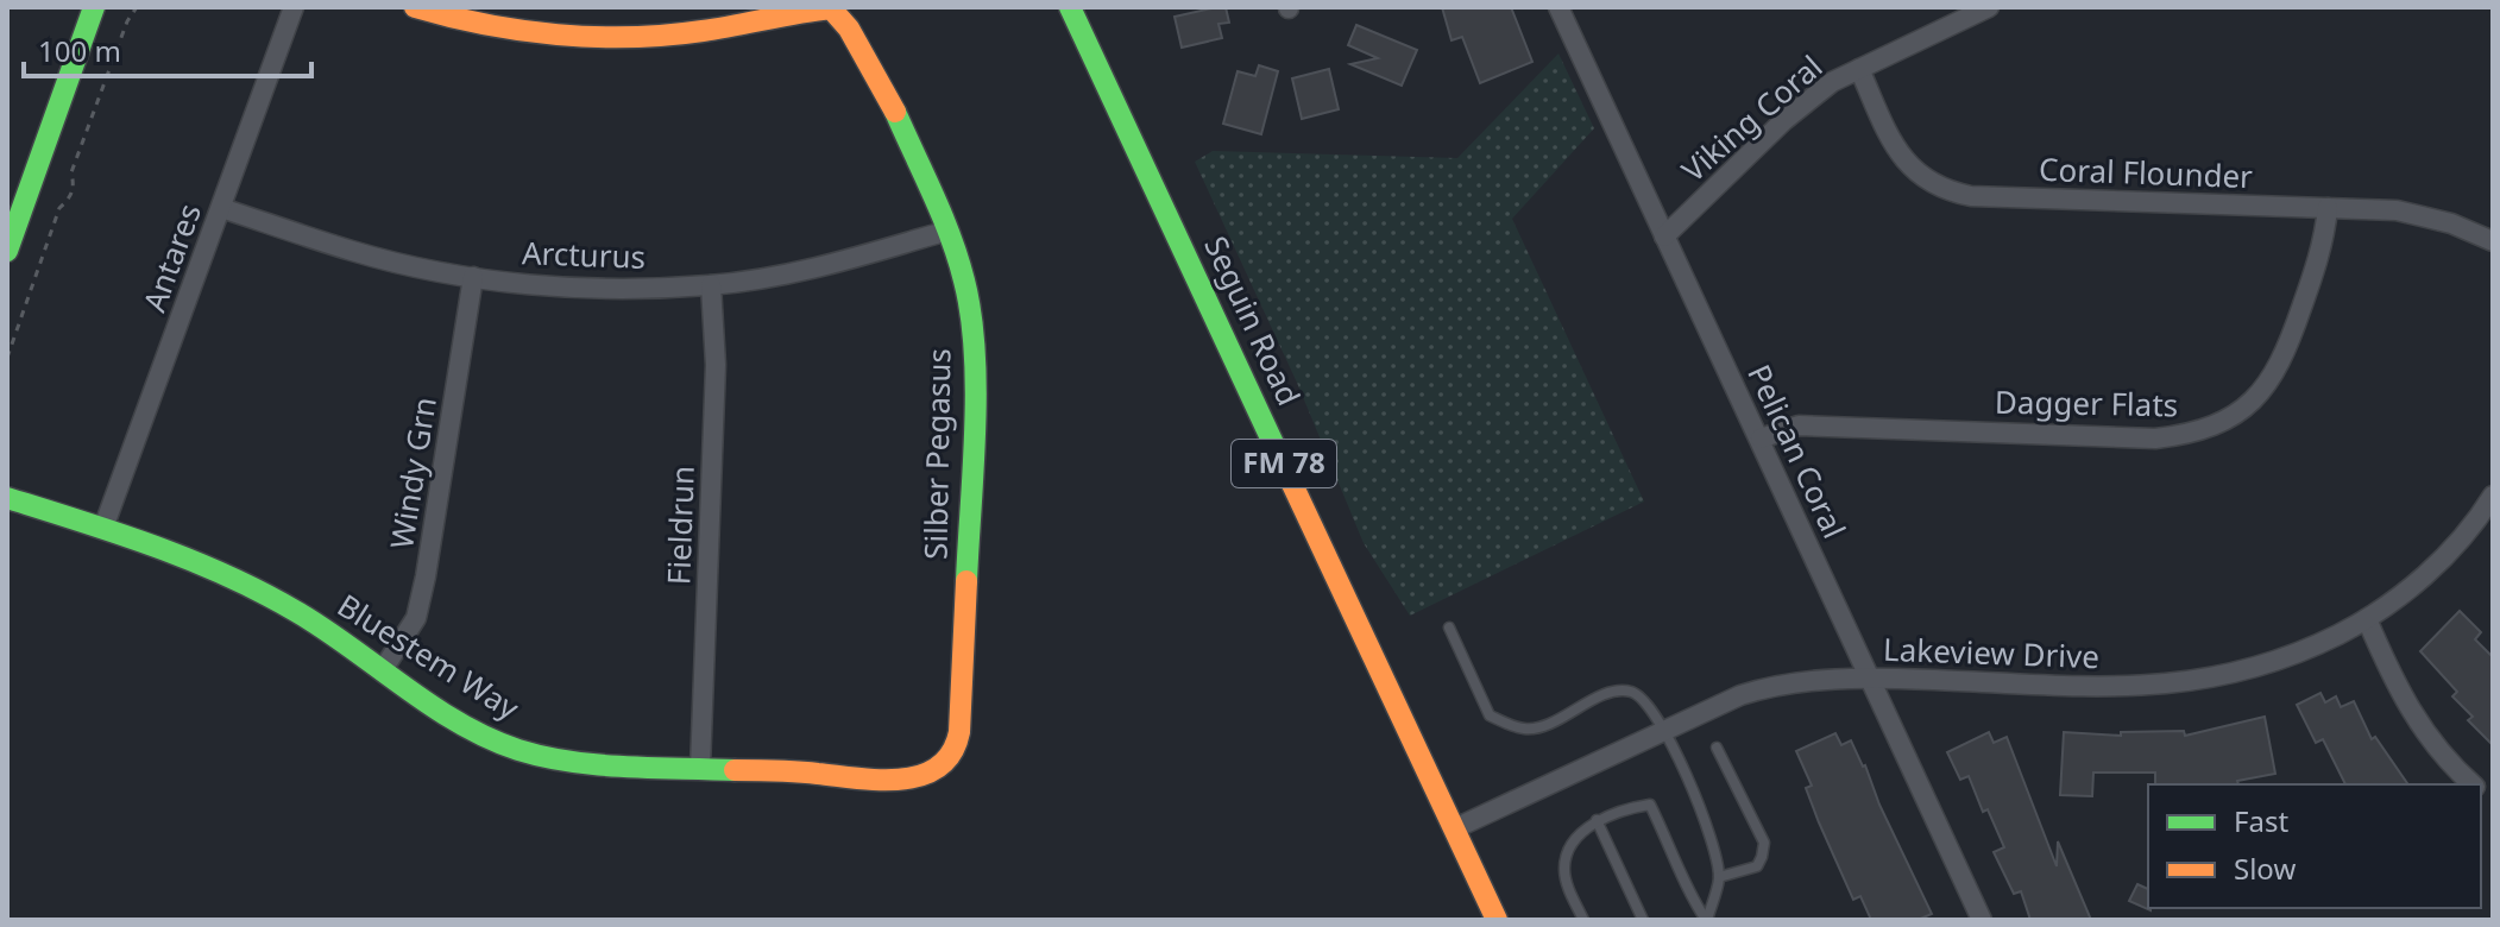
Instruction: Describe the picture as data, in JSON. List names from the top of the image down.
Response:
{
  "streets": {
    "street": [
      "Viking Coral",
      "Coral Flounder",
      "Arcturus",
      "Antares",
      "Seguin Road",
      "Dagger Flats",
      "Pelican Coral",
      "Silber Pegasus",
      "FM 78",
      "Windy Grn",
      "Fieldrun",
      "Lakeview Drive",
      "Bluestem Way"
    ]
  },
  "crossings": [
    ["Viking Coral", "Coral Flounder"],
    ["Viking Coral", "Pelican Coral"],
    ["Coral Flounder", "Dagger Flats"],
    ["Arcturus", "Antares"],
    ["Arcturus", "Silber Pegasus"],
    ["Arcturus", "Windy Grn"],
    ["Arcturus", "Fieldrun"],
    ["Antares", "Bluestem Way"],
    ["Seguin Road", "Lakeview Drive"],
    ["Dagger Flats", "Pelican Coral"],
    ["Pelican Coral", "Lakeview Drive"],
    ["Silber Pegasus", "Bluestem Way"],
    ["Windy Grn", "Bluestem Way"],
    ["Fieldrun", "Bluestem Way"]
  ],
  "legend": ["Fast", "Slow"],
  "scale_bar": "100 m"
}
